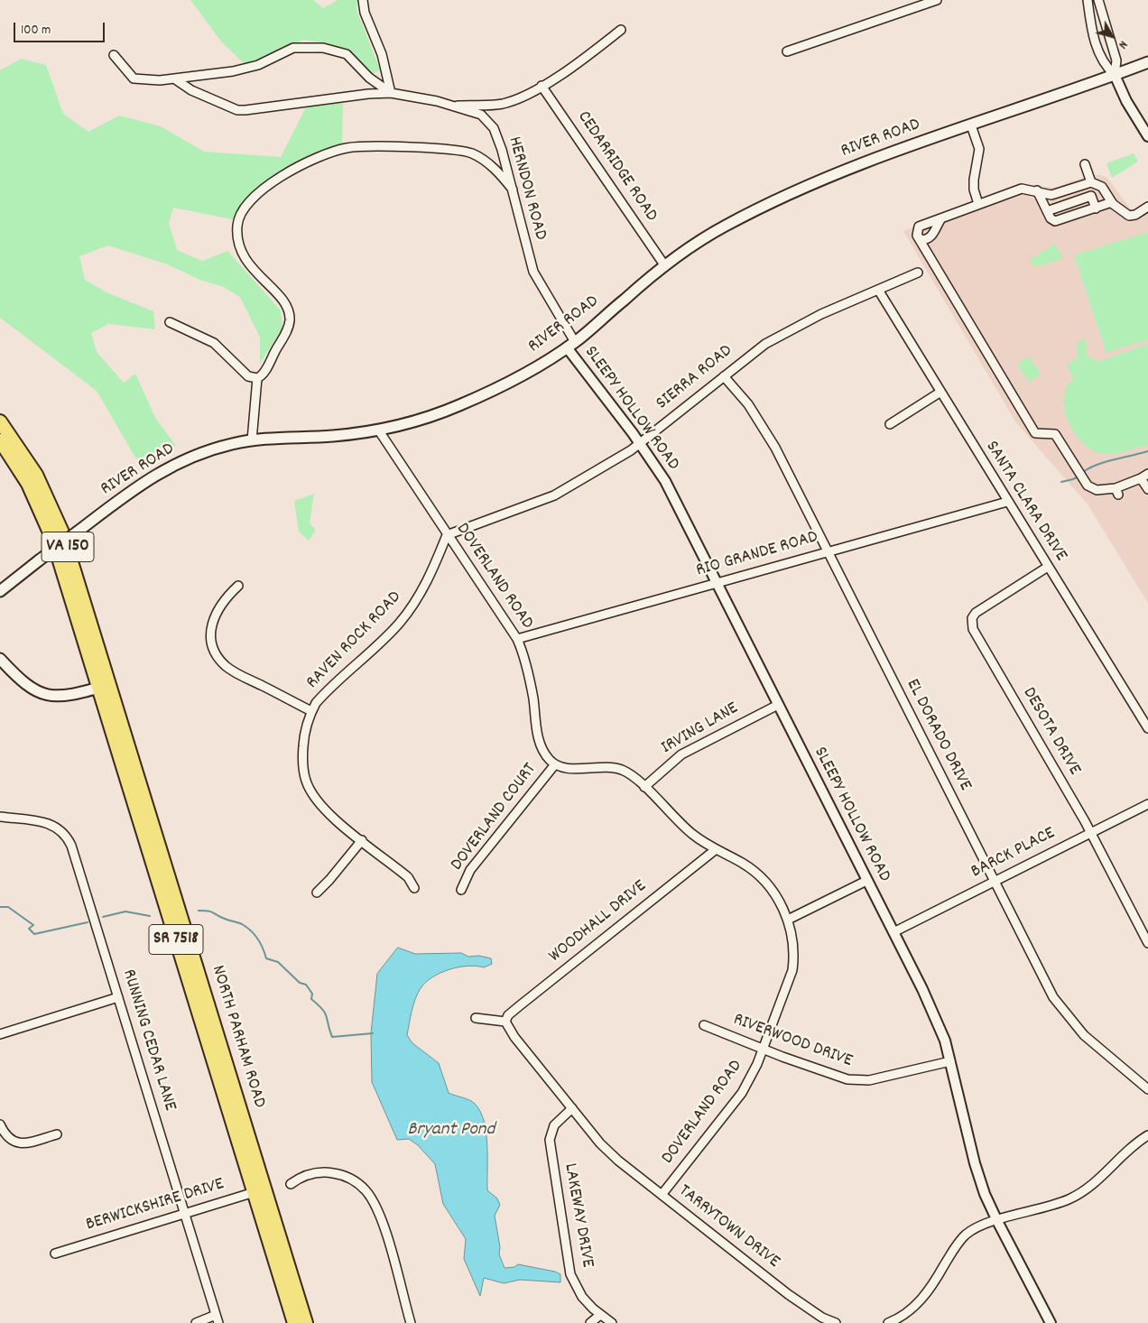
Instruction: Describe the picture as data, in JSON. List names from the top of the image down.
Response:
{
  "streets": {
    "highway": ["VA 150", "SR 7518", "NORTH PARHAM ROAD"],
    "main road": ["RIVER ROAD"],
    "street": [
      "CEDARRIDGE ROAD",
      "HERNDON ROAD",
      "SIERRA ROAD",
      "SLEEPY HOLLOW ROAD",
      "SANTA CLARA DRIVE",
      "RIO GRANDE ROAD",
      "DOVERLAND ROAD",
      "RAVEN ROCK ROAD",
      "IRVING LANE",
      "DESOTA DRIVE",
      "EL DORADO DRIVE",
      "DOVERLAND COURT",
      "BARCK PLACE",
      "WOODHALL DRIVE",
      "RUNNING CEDAR LANE",
      "RIVERWOOD DRIVE",
      "BERWICKSHIRE DRIVE",
      "LAKEWAY DRIVE",
      "TARRYTOWN DRIVE"
    ]
  },
  "crossings": [
    ["RIVER ROAD", "CEDARRIDGE ROAD"],
    ["RIVER ROAD", "HERNDON ROAD"],
    ["RIVER ROAD", "SLEEPY HOLLOW ROAD"],
    ["RIVER ROAD", "DOVERLAND ROAD"],
    ["HERNDON ROAD", "SLEEPY HOLLOW ROAD"],
    ["SIERRA ROAD", "SLEEPY HOLLOW ROAD"],
    ["SIERRA ROAD", "SANTA CLARA DRIVE"],
    ["SIERRA ROAD", "DOVERLAND ROAD"],
    ["SIERRA ROAD", "RAVEN ROCK ROAD"],
    ["SIERRA ROAD", "EL DORADO DRIVE"],
    ["SLEEPY HOLLOW ROAD", "RIO GRANDE ROAD"],
    ["SLEEPY HOLLOW ROAD", "IRVING LANE"],
    ["SLEEPY HOLLOW ROAD", "BARCK PLACE"],
    ["SLEEPY HOLLOW ROAD", "RIVERWOOD DRIVE"],
    ["SANTA CLARA DRIVE", "RIO GRANDE ROAD"],
    ["SANTA CLARA DRIVE", "DESOTA DRIVE"],
    ["VA 150", "NORTH PARHAM ROAD"],
    ["RIO GRANDE ROAD", "DOVERLAND ROAD"],
    ["RIO GRANDE ROAD", "EL DORADO DRIVE"],
    ["DOVERLAND ROAD", "RAVEN ROCK ROAD"],
    ["DOVERLAND ROAD", "IRVING LANE"],
    ["DOVERLAND ROAD", "DOVERLAND COURT"],
    ["DOVERLAND ROAD", "WOODHALL DRIVE"],
    ["DOVERLAND ROAD", "RIVERWOOD DRIVE"],
    ["DOVERLAND ROAD", "TARRYTOWN DRIVE"],
    ["DESOTA DRIVE", "BARCK PLACE"],
    ["EL DORADO DRIVE", "BARCK PLACE"],
    ["WOODHALL DRIVE", "TARRYTOWN DRIVE"],
    ["NORTH PARHAM ROAD", "BERWICKSHIRE DRIVE"],
    ["RUNNING CEDAR LANE", "BERWICKSHIRE DRIVE"],
    ["LAKEWAY DRIVE", "TARRYTOWN DRIVE"]
  ],
  "water": ["Bryant Pond"],
  "scale_bar": "100 m",
  "north": "bottom right"
}
